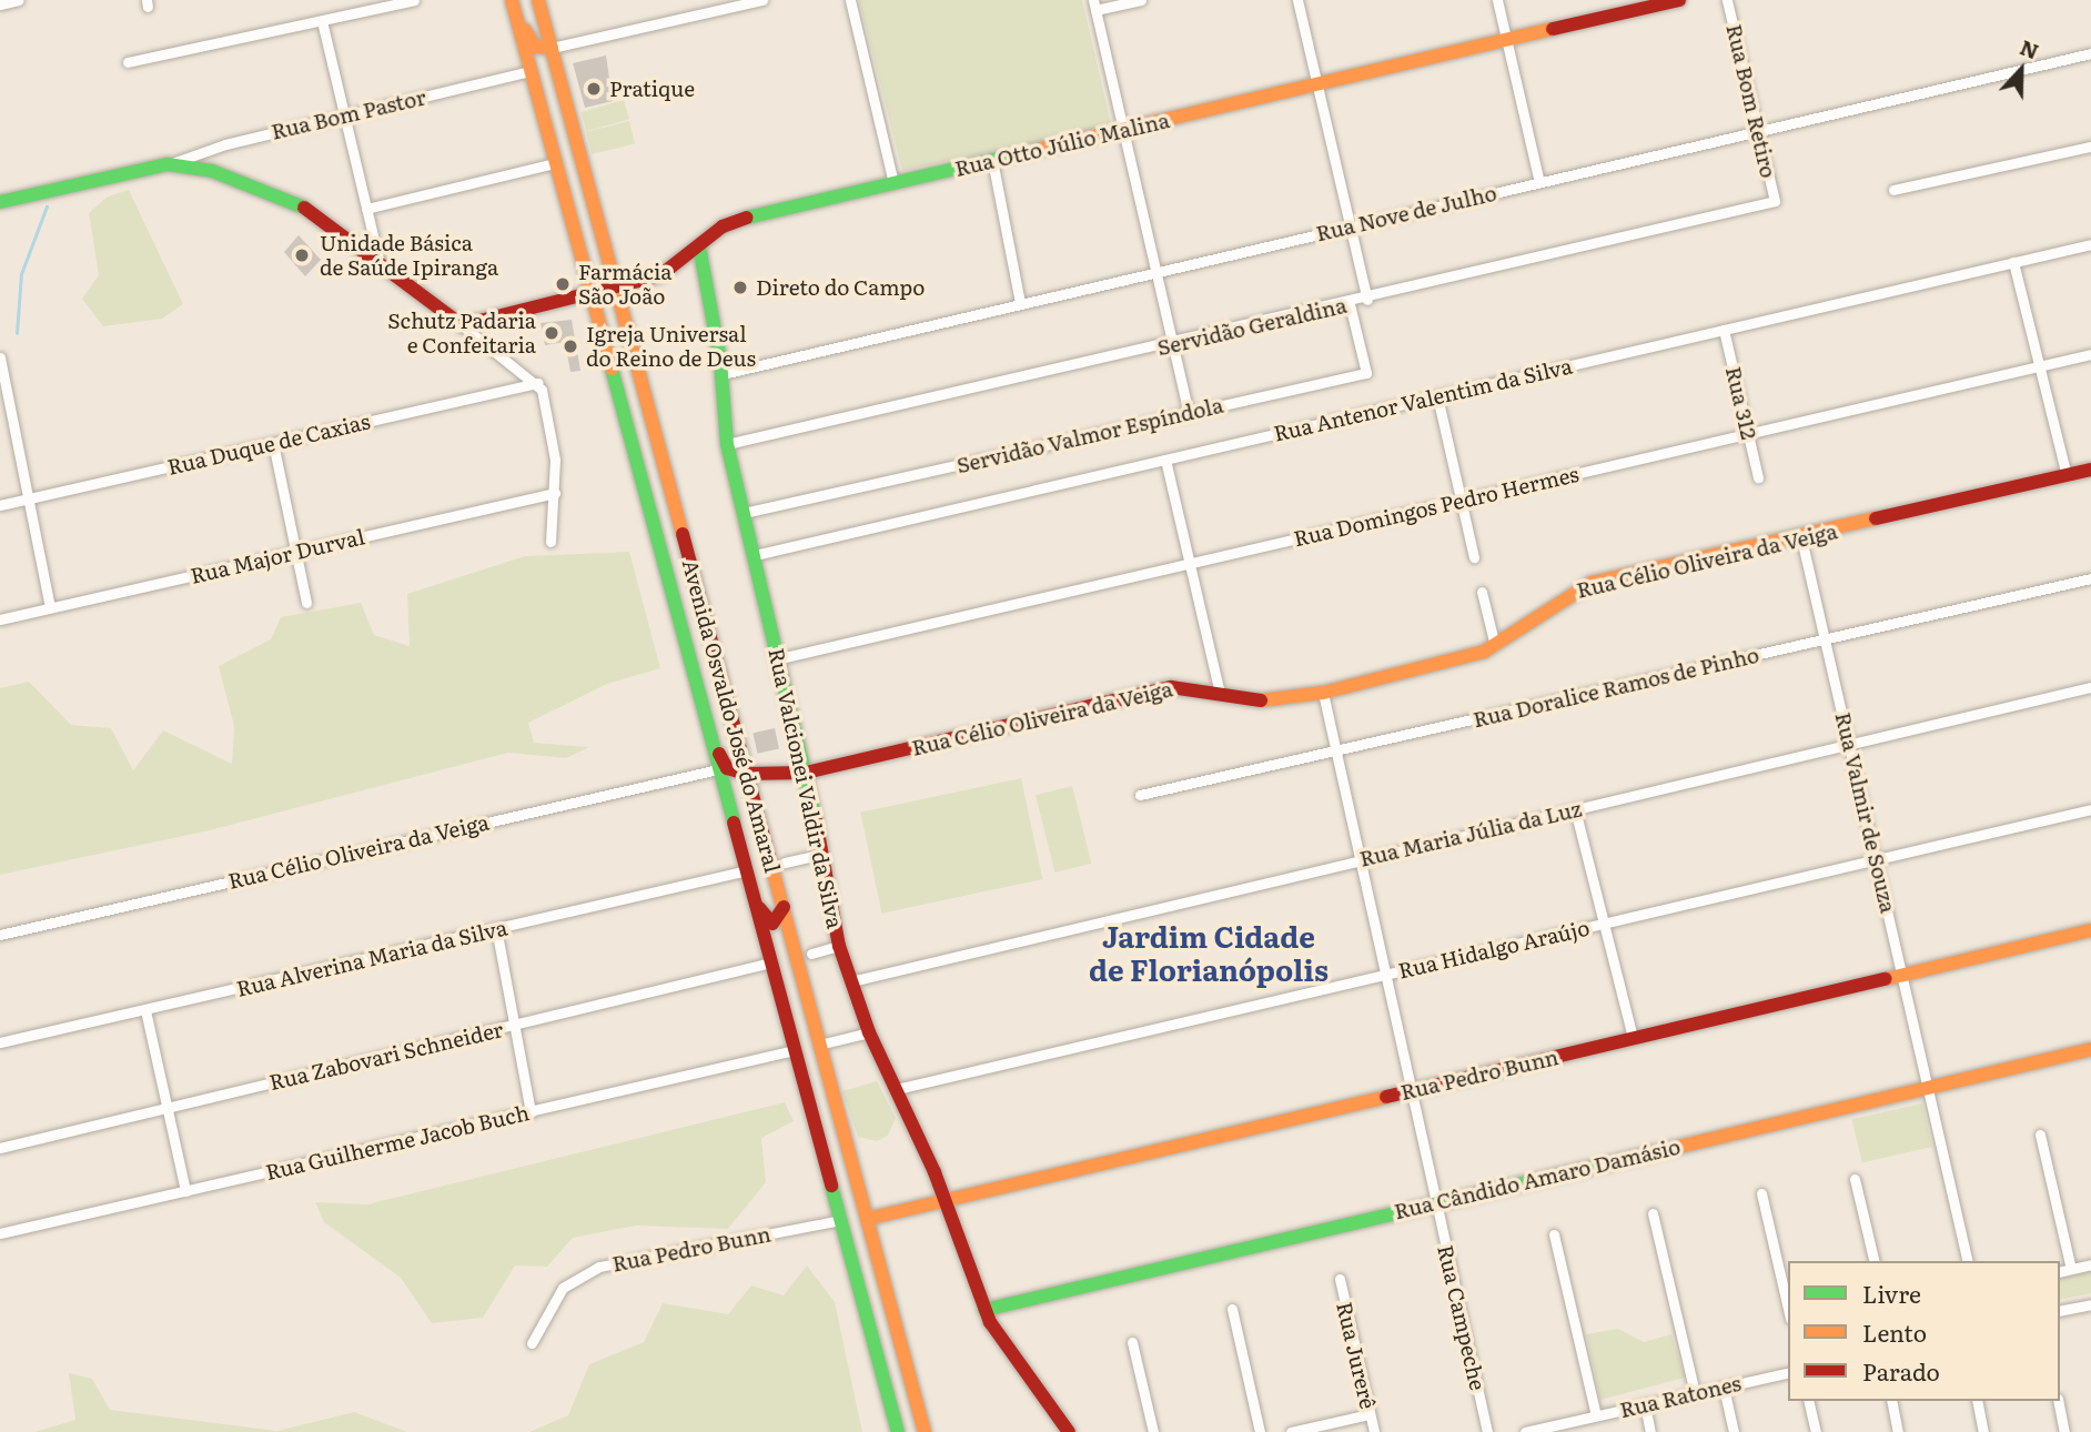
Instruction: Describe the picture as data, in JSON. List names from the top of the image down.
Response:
{
  "streets": {
    "main road": [
      "Rua Otto Júlio Malina",
      "Rua Célio Oliveira da Veiga",
      "Avenida Osvaldo José do Amaral",
      "Rua Valcionei Valdir da Silva",
      "Rua Pedro Bunn",
      "Rua Cândido Amaro Damásio"
    ],
    "street": [
      "Rua Bom Retiro",
      "Rua Bom Pastor",
      "Rua Nove de Julho",
      "Servidão Geraldina",
      "Rua Antenor Valentim da Silva",
      "Rua 312",
      "Servidão Valmor Espíndola",
      "Rua Duque de Caxias",
      "Rua Domingos Pedro Hermes",
      "Rua Major Durval",
      "Rua Doralice Ramos de Pinho",
      "Rua Valmir de Souza",
      "Rua Maria Júlia da Luz",
      "Rua Hidalgo Araújo",
      "Rua Alverina Maria da Silva",
      "Rua Zabovari Schneider",
      "Rua Guilherme Jacob Buch",
      "Rua Campeche",
      "Rua Jurerê",
      "Rua Ratones"
    ]
  },
  "crossings": [
    ["Rua Bom Retiro", "Rua Nove de Julho"],
    ["Rua Bom Retiro", "Servidão Geraldina"],
    ["Rua Bom Pastor", "Avenida Osvaldo José do Amaral"],
    ["Rua Otto Júlio Malina", "Avenida Osvaldo José do Amaral"],
    ["Rua Otto Júlio Malina", "Rua Valcionei Valdir da Silva"],
    ["Rua Nove de Julho", "Rua Valcionei Valdir da Silva"],
    ["Servidão Geraldina", "Servidão Valmor Espíndola"],
    ["Servidão Geraldina", "Rua Valcionei Valdir da Silva"],
    ["Rua Antenor Valentim da Silva", "Rua 312"],
    ["Rua Antenor Valentim da Silva", "Rua Valcionei Valdir da Silva"],
    ["Rua 312", "Rua Domingos Pedro Hermes"],
    ["Servidão Valmor Espíndola", "Rua Valcionei Valdir da Silva"],
    ["Rua Domingos Pedro Hermes", "Rua Valcionei Valdir da Silva"],
    ["Rua Célio Oliveira da Veiga", "Avenida Osvaldo José do Amaral"],
    ["Rua Célio Oliveira da Veiga", "Rua Valcionei Valdir da Silva"],
    ["Rua Célio Oliveira da Veiga", "Rua Valmir de Souza"],
    ["Rua Célio Oliveira da Veiga", "Rua Campeche"],
    ["Rua Doralice Ramos de Pinho", "Rua Valmir de Souza"],
    ["Rua Doralice Ramos de Pinho", "Rua Campeche"],
    ["Avenida Osvaldo José do Amaral", "Rua Alverina Maria da Silva"],
    ["Avenida Osvaldo José do Amaral", "Rua Zabovari Schneider"],
    ["Avenida Osvaldo José do Amaral", "Rua Pedro Bunn"],
    ["Avenida Osvaldo José do Amaral", "Rua Guilherme Jacob Buch"],
    ["Rua Valcionei Valdir da Silva", "Rua Maria Júlia da Luz"],
    ["Rua Valcionei Valdir da Silva", "Rua Hidalgo Araújo"],
    ["Rua Valcionei Valdir da Silva", "Rua Pedro Bunn"],
    ["Rua Valcionei Valdir da Silva", "Rua Cândido Amaro Damásio"],
    ["Rua Valmir de Souza", "Rua Maria Júlia da Luz"],
    ["Rua Valmir de Souza", "Rua Hidalgo Araújo"],
    ["Rua Valmir de Souza", "Rua Pedro Bunn"],
    ["Rua Valmir de Souza", "Rua Cândido Amaro Damásio"],
    ["Rua Maria Júlia da Luz", "Rua Campeche"],
    ["Rua Hidalgo Araújo", "Rua Campeche"],
    ["Rua Pedro Bunn", "Rua Campeche"],
    ["Rua Cândido Amaro Damásio", "Rua Campeche"]
  ],
  "districts": ["Jardim Cidade de Florianópolis"],
  "places": [
    "Pratique",
    "Unidade Básica de Saúde Ipiranga",
    "Farmácia São João",
    "Direto do Campo",
    "Schutz Padaria e Confeitaria",
    "Igreja Universal do Reino de Deus"
  ],
  "legend": ["Livre", "Lento", "Parado"],
  "north": "top"
}
